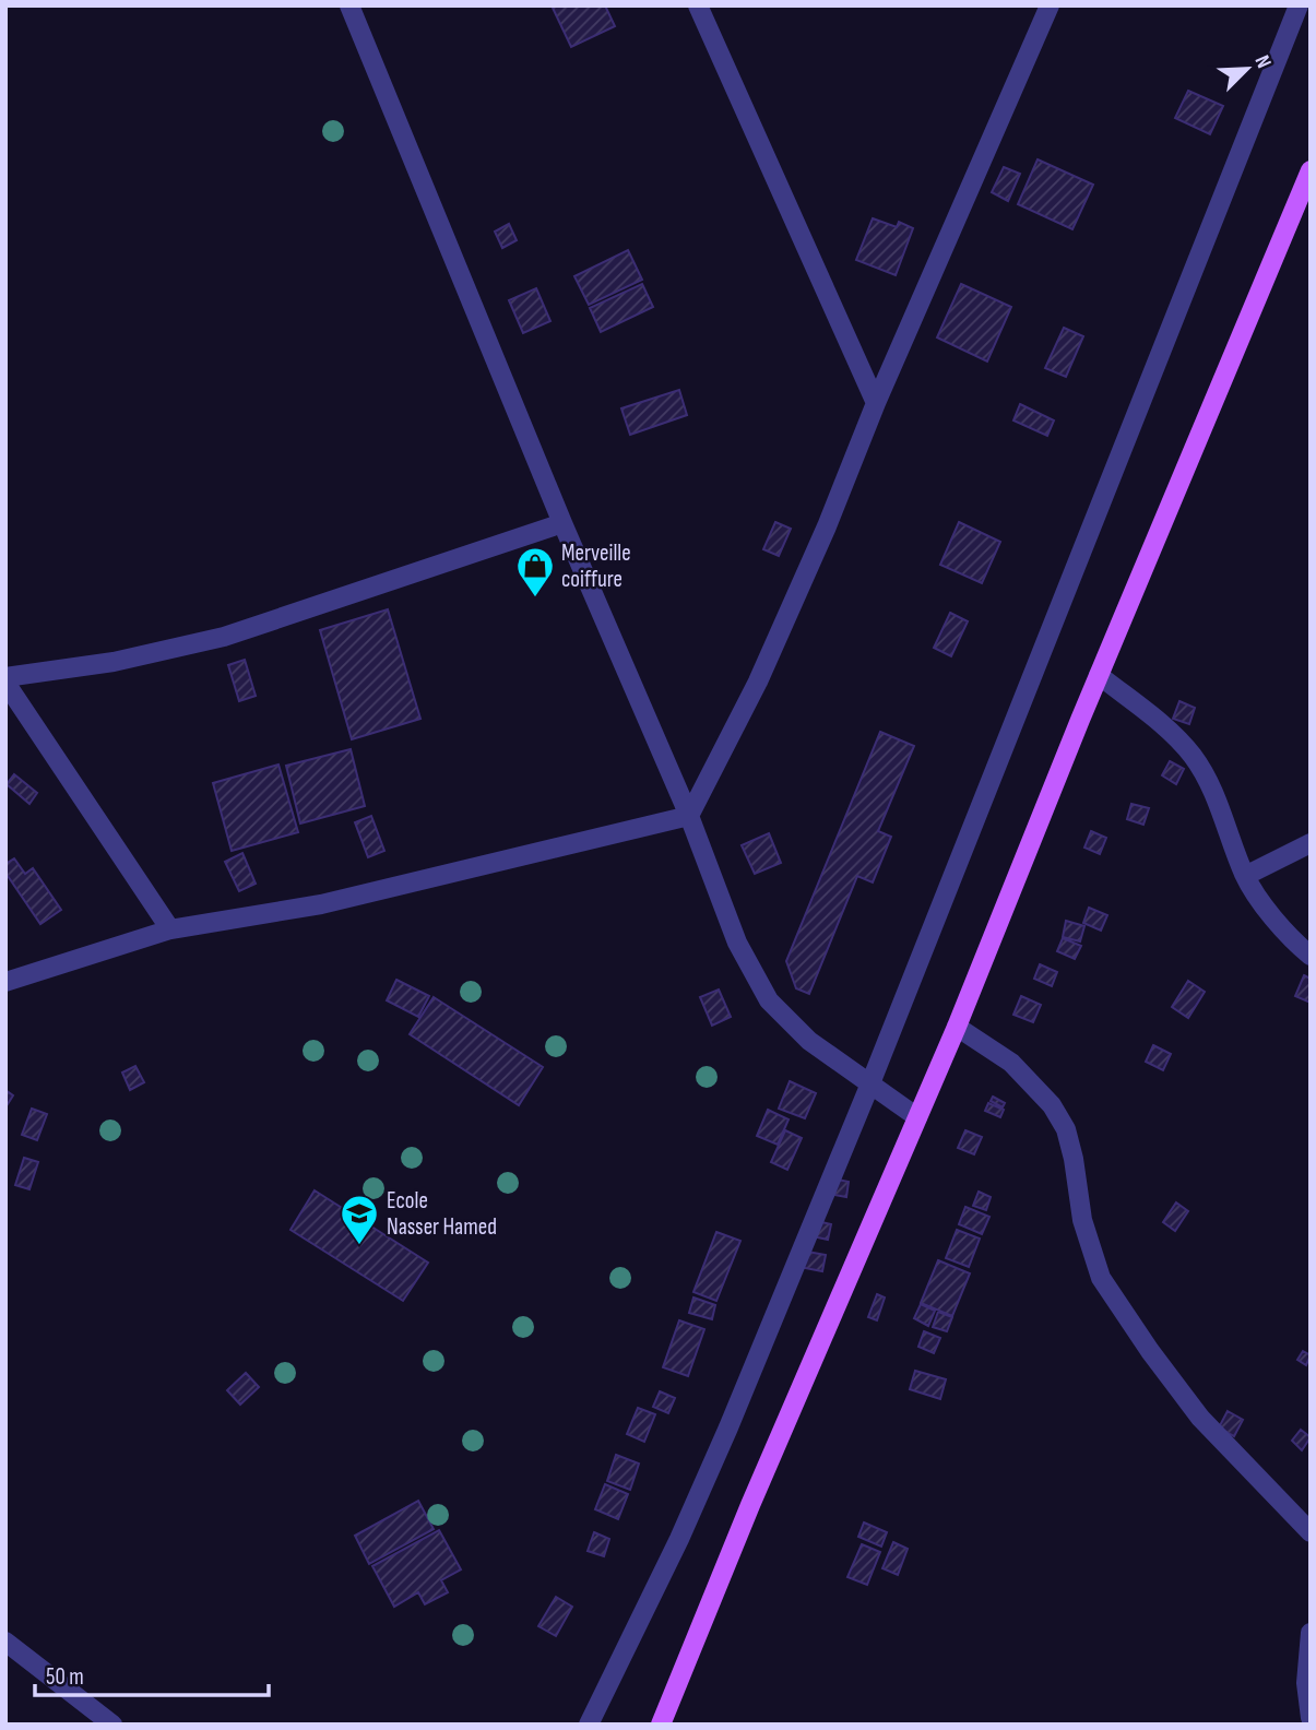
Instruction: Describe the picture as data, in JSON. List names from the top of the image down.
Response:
{
  "places": {
    "shop": ["Merveille coiffure"],
    "school or university": ["Ecole Nasser Hamed"]
  },
  "scale_bar": "50 m",
  "north": "top right"
}
